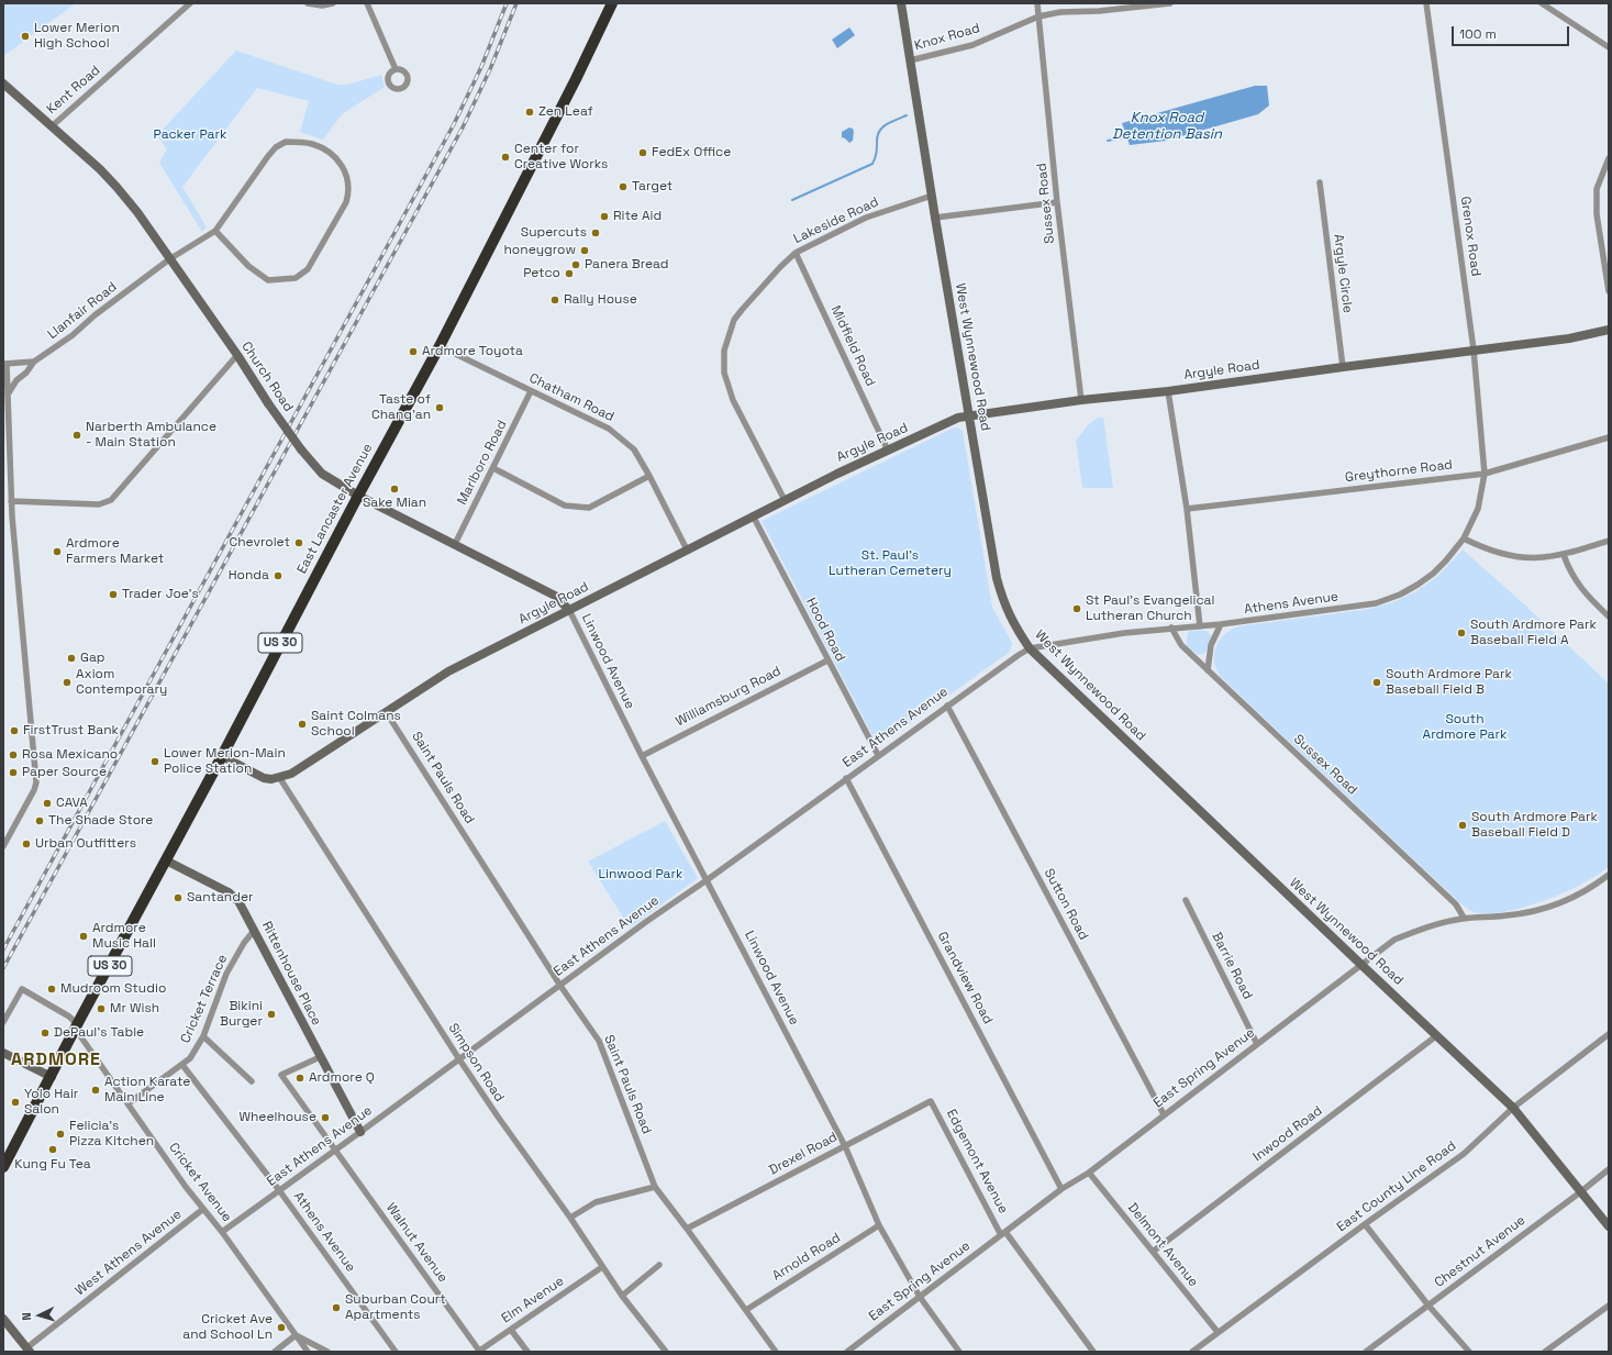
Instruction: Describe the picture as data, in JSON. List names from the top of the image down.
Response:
{
  "streets": {
    "highway": ["East Lancaster Avenue", "US 30"],
    "street": [
      "Knox Road",
      "Kent Road",
      "Sussex Road",
      "Lakeside Road",
      "Grenox Road",
      "Argyle Circle",
      "Llanfair Road",
      "Midfield Road",
      "West Wynnewood Road",
      "Argyle Road",
      "Church Road",
      "Chatham Road",
      "Marlboro Road",
      "Greythorne Road",
      "Athens Avenue",
      "Hood Road",
      "Linwood Avenue",
      "Williamsburg Road",
      "East Athens Avenue",
      "Saint Pauls Road",
      "Sutton Road",
      "Barrie Road",
      "Rittenhouse Place",
      "Grandview Road",
      "Cricket Terrace",
      "Simpson Road",
      "East Spring Avenue",
      "Inwood Road",
      "Drexel Road",
      "Edgemont Avenue",
      "Cricket Avenue",
      "East County Line Road",
      "Walnut Avenue",
      "Delmont Avenue",
      "Chestnut Avenue",
      "West Athens Avenue",
      "Arnold Road",
      "Elm Avenue"
    ]
  },
  "crossings": [
    ["Knox Road", "Sussex Road"],
    ["Knox Road", "West Wynnewood Road"],
    ["Kent Road", "Church Road"],
    ["Sussex Road", "Argyle Road"],
    ["Sussex Road", "Athens Avenue"],
    ["Sussex Road", "East Spring Avenue"],
    ["Lakeside Road", "Midfield Road"],
    ["Lakeside Road", "West Wynnewood Road"],
    ["Lakeside Road", "Argyle Road"],
    ["Grenox Road", "Argyle Road"],
    ["Grenox Road", "Greythorne Road"],
    ["Grenox Road", "Athens Avenue"],
    ["Argyle Circle", "Argyle Road"],
    ["Llanfair Road", "Church Road"],
    ["Midfield Road", "Argyle Road"],
    ["West Wynnewood Road", "Argyle Road"],
    ["West Wynnewood Road", "Athens Avenue"],
    ["West Wynnewood Road", "East Athens Avenue"],
    ["West Wynnewood Road", "East Spring Avenue"],
    ["West Wynnewood Road", "Inwood Road"],
    ["West Wynnewood Road", "East County Line Road"],
    ["West Wynnewood Road", "Chestnut Avenue"],
    ["Argyle Road", "Church Road"],
    ["Argyle Road", "Chatham Road"],
    ["Argyle Road", "Hood Road"],
    ["Argyle Road", "Linwood Avenue"],
    ["Argyle Road", "Saint Pauls Road"],
    ["Argyle Road", "Simpson Road"],
    ["Church Road", "Marlboro Road"],
    ["Church Road", "East Lancaster Avenue"],
    ["Church Road", "Linwood Avenue"],
    ["Chatham Road", "Marlboro Road"],
    ["Chatham Road", "East Lancaster Avenue"],
    ["Greythorne Road", "Athens Avenue"],
    ["East Lancaster Avenue", "US 30"],
    ["East Lancaster Avenue", "Rittenhouse Place"],
    ["East Lancaster Avenue", "Cricket Avenue"],
    ["Athens Avenue", "East Athens Avenue"],
    ["Athens Avenue", "Cricket Terrace"],
    ["Hood Road", "Williamsburg Road"],
    ["Hood Road", "East Athens Avenue"],
    ["US 30", "Cricket Avenue"],
    ["Linwood Avenue", "Williamsburg Road"],
    ["Linwood Avenue", "East Athens Avenue"],
    ["Linwood Avenue", "East Spring Avenue"],
    ["Linwood Avenue", "Drexel Road"],
    ["Linwood Avenue", "Arnold Road"],
    ["East Athens Avenue", "Saint Pauls Road"],
    ["East Athens Avenue", "Sutton Road"],
    ["East Athens Avenue", "Rittenhouse Place"],
    ["East Athens Avenue", "Grandview Road"],
    ["East Athens Avenue", "Simpson Road"],
    ["East Athens Avenue", "Cricket Avenue"],
    ["East Athens Avenue", "Walnut Avenue"],
    ["Saint Pauls Road", "Drexel Road"],
    ["Saint Pauls Road", "Arnold Road"],
    ["Sutton Road", "East Spring Avenue"],
    ["Barrie Road", "East Spring Avenue"],
    ["Rittenhouse Place", "Cricket Terrace"],
    ["Rittenhouse Place", "Walnut Avenue"],
    ["Grandview Road", "East Spring Avenue"],
    ["Cricket Terrace", "Cricket Avenue"],
    ["Simpson Road", "Elm Avenue"],
    ["East Spring Avenue", "Edgemont Avenue"],
    ["East Spring Avenue", "Delmont Avenue"],
    ["Inwood Road", "Delmont Avenue"],
    ["Drexel Road", "Edgemont Avenue"],
    ["Cricket Avenue", "West Athens Avenue"],
    ["East County Line Road", "Delmont Avenue"],
    ["Walnut Avenue", "Elm Avenue"]
  ],
  "districts": ["ARDMORE"],
  "water": ["Knox Road Detention Basin"],
  "parks": [
    "Packer Park",
    "St. Paul's Lutheran Cemetery",
    "South Ardmore Park",
    "Linwood Park"
  ],
  "places": [
    "Lower Merion High School",
    "Zen Leaf",
    "FedEx Office",
    "Center for Creative Works",
    "Target",
    "Rite Aid",
    "Supercuts",
    "honeygrow",
    "Panera Bread",
    "Petco",
    "Rally House",
    "Ardmore Toyota",
    "Taste of Chang'an",
    "Narberth Ambulance - Main Station",
    "Sake Mian",
    "Chevrolet",
    "Ardmore Farmers Market",
    "Honda",
    "Trader Joe's",
    "St Paul's Evangelical Lutheran Church",
    "South Ardmore Park Baseball Field A",
    "Gap",
    "Axiom Contemporary",
    "South Ardmore Park Baseball Field B",
    "Saint Colmans School",
    "FirstTrust Bank",
    "Rosa Mexicano",
    "Lower Merion-Main Police Station",
    "Paper Source",
    "CAVA",
    "The Shade Store",
    "South Ardmore Park Baseball Field D",
    "Urban Outfitters",
    "Santander",
    "Ardmore Music Hall",
    "Mudroom Studio",
    "Mr Wish",
    "Bikini Burger",
    "DePaul's Table",
    "Ardmore Q",
    "Action Karate Main Line",
    "Yolo Hair Salon",
    "Wheelhouse",
    "Felicia's Pizza Kitchen",
    "Kung Fu Tea",
    "Suburban Court Apartments",
    "Cricket Ave and School Ln"
  ],
  "scale_bar": "100 m",
  "north": "left"
}
